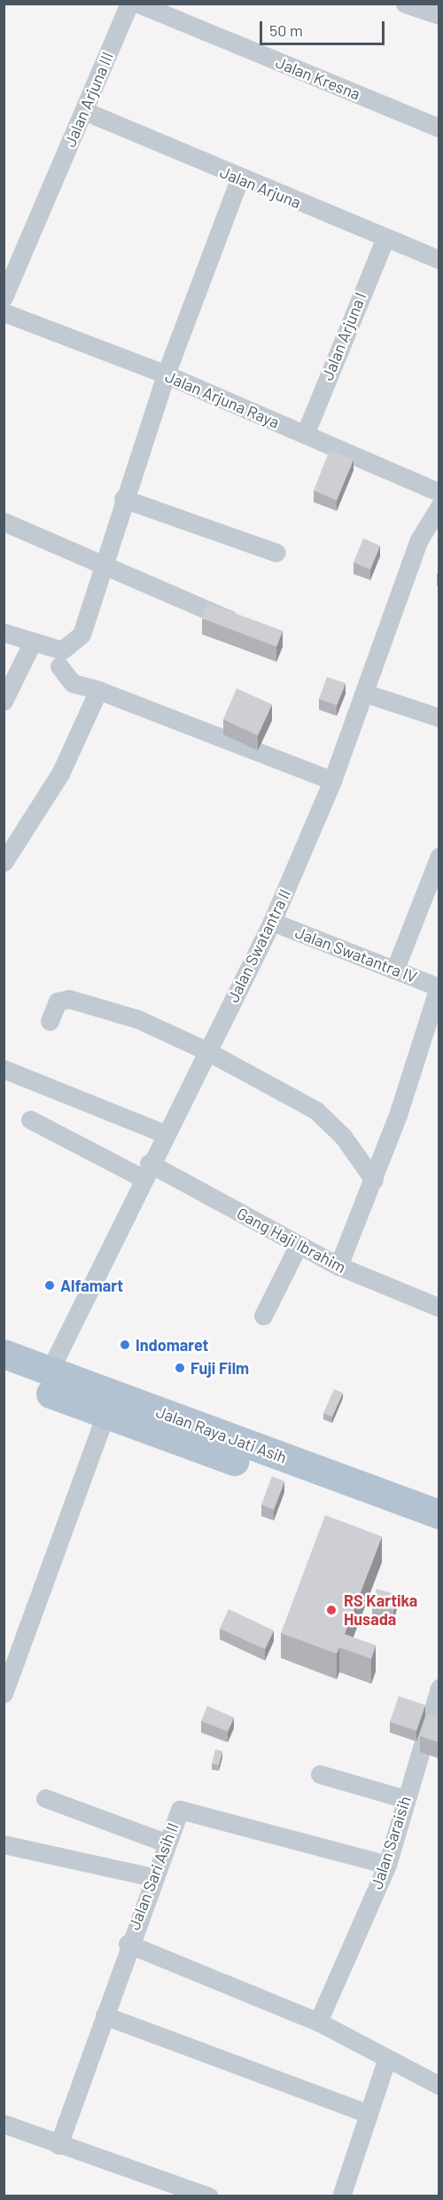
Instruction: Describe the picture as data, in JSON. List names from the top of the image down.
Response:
{
  "streets": {
    "main road": ["Jalan Raya Jati Asih"],
    "street": [
      "Jalan Kresna",
      "Jalan Arjuna III",
      "Jalan Arjuna",
      "Jalan Arjuna I",
      "Jalan Arjuna Raya",
      "Jalan Swatantra II",
      "Jalan Swatantra IV",
      "Gang Haji Ibrahim",
      "Jalan Saraisih",
      "Jalan Sari Asih II"
    ]
  },
  "crossings": [
    ["Jalan Arjuna III", "Jalan Arjuna"],
    ["Jalan Arjuna", "Jalan Arjuna I"],
    ["Jalan Arjuna I", "Jalan Arjuna Raya"],
    ["Jalan Swatantra II", "Jalan Swatantra IV"],
    ["Jalan Swatantra II", "Gang Haji Ibrahim"],
    ["Jalan Swatantra II", "Jalan Raya Jati Asih"],
    ["Jalan Saraisih", "Jalan Sari Asih II"]
  ],
  "places": [
    "Alfamart",
    "Indomaret",
    "Fuji Film",
    "RS Kartika Husada"
  ],
  "scale_bar": "50 m"
}
